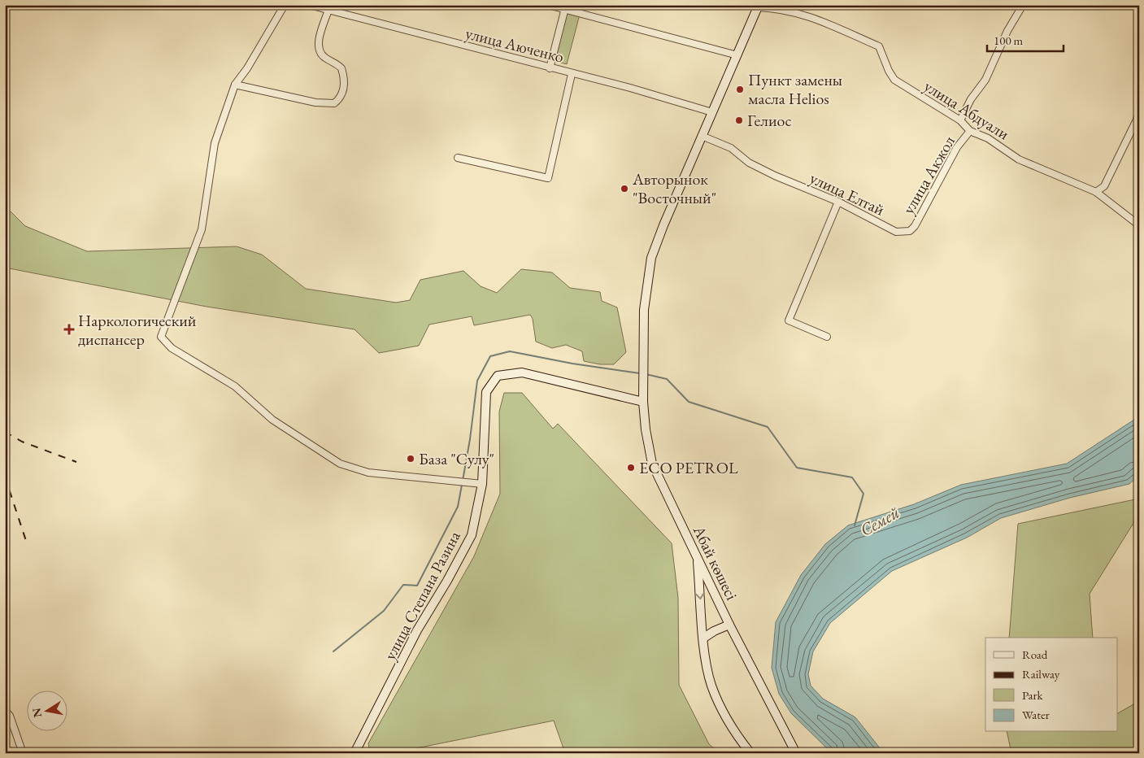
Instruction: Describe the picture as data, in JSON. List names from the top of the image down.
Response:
{
  "streets": {
    "main road": ["Абай көшесі", "улица Степана Разина"],
    "street": [
      "улица Аюченко",
      "улица Абдуали",
      "улица Акжол",
      "улица Елтай"
    ]
  },
  "crossings": [
    ["улица Аюченко", "Абай көшесі"],
    ["улица Абдуали", "улица Акжол"],
    ["улица Абдуали", "Абай көшесі"],
    ["улица Акжол", "улица Елтай"],
    ["улица Елтай", "Абай көшесі"],
    ["Абай көшесі", "улица Степана Разина"]
  ],
  "water": ["Семей"],
  "places": {
    "other": [
      "Пункт замены масла Helios",
      "Гелиос",
      "Авторынок \"Восточный\"",
      "База \"Сулу\"",
      "ECO PETROL"
    ],
    "health": ["Наркологический диспансер"]
  },
  "legend": [
    "Road",
    "Railway",
    "Park",
    "Water"
  ],
  "scale_bar": "100 m",
  "north": "left"
}
